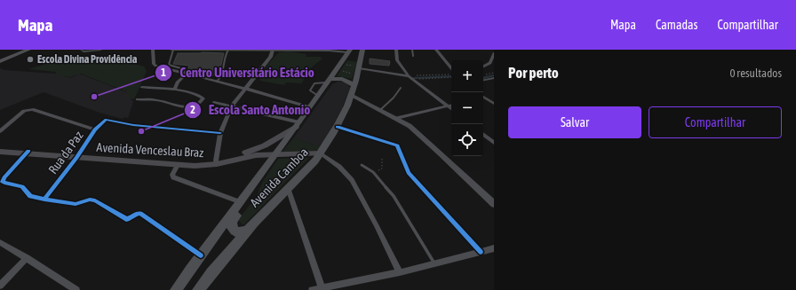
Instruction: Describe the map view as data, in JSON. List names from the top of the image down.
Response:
{
  "streets": {
    "main road": ["Avenida Venceslau Braz", "Avenida Camboa"],
    "street": ["Rua da Paz"]
  },
  "crossings": [
    ["Avenida Venceslau Braz", "Rua da Paz"],
    ["Avenida Venceslau Braz", "Avenida Camboa"]
  ],
  "places": ["Escola Divina Providência", "Centro Universitário Estácio", "Escola Santo Antonio"],
  "page": {
    "header": "Mapa",
    "nav": ["Mapa", "Camadas", "Compartilhar"],
    "heading": ["Por perto", "0 resultados"],
    "map_buttons": ["+", "−"],
    "buttons": ["Salvar", "Compartilhar"]
  }
}
